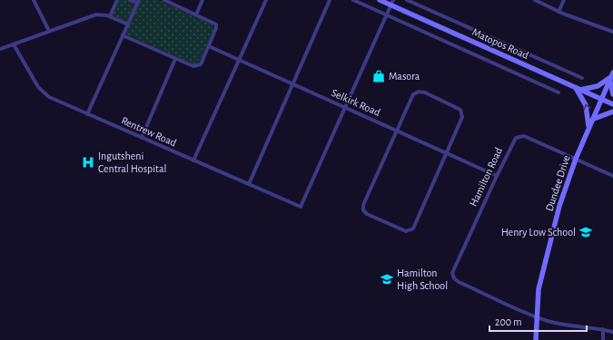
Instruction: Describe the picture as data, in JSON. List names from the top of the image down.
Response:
{
  "streets": {
    "main road": ["Matopos Road", "Dundee Drive"],
    "street": ["Selkirk Road", "Rentrew Road", "Hamilton Road"]
  },
  "crossings": [
    ["Matopos Road", "Dundee Drive"],
    ["Selkirk Road", "Rentrew Road"],
    ["Selkirk Road", "Hamilton Road"],
    ["Hamilton Road", "Dundee Drive"]
  ],
  "places": {
    "shop": ["Masora"],
    "hospital": ["Ingutsheni Central Hospital"],
    "school or university": ["Henry Low School", "Hamilton High School"]
  },
  "scale_bar": "200 m"
}
